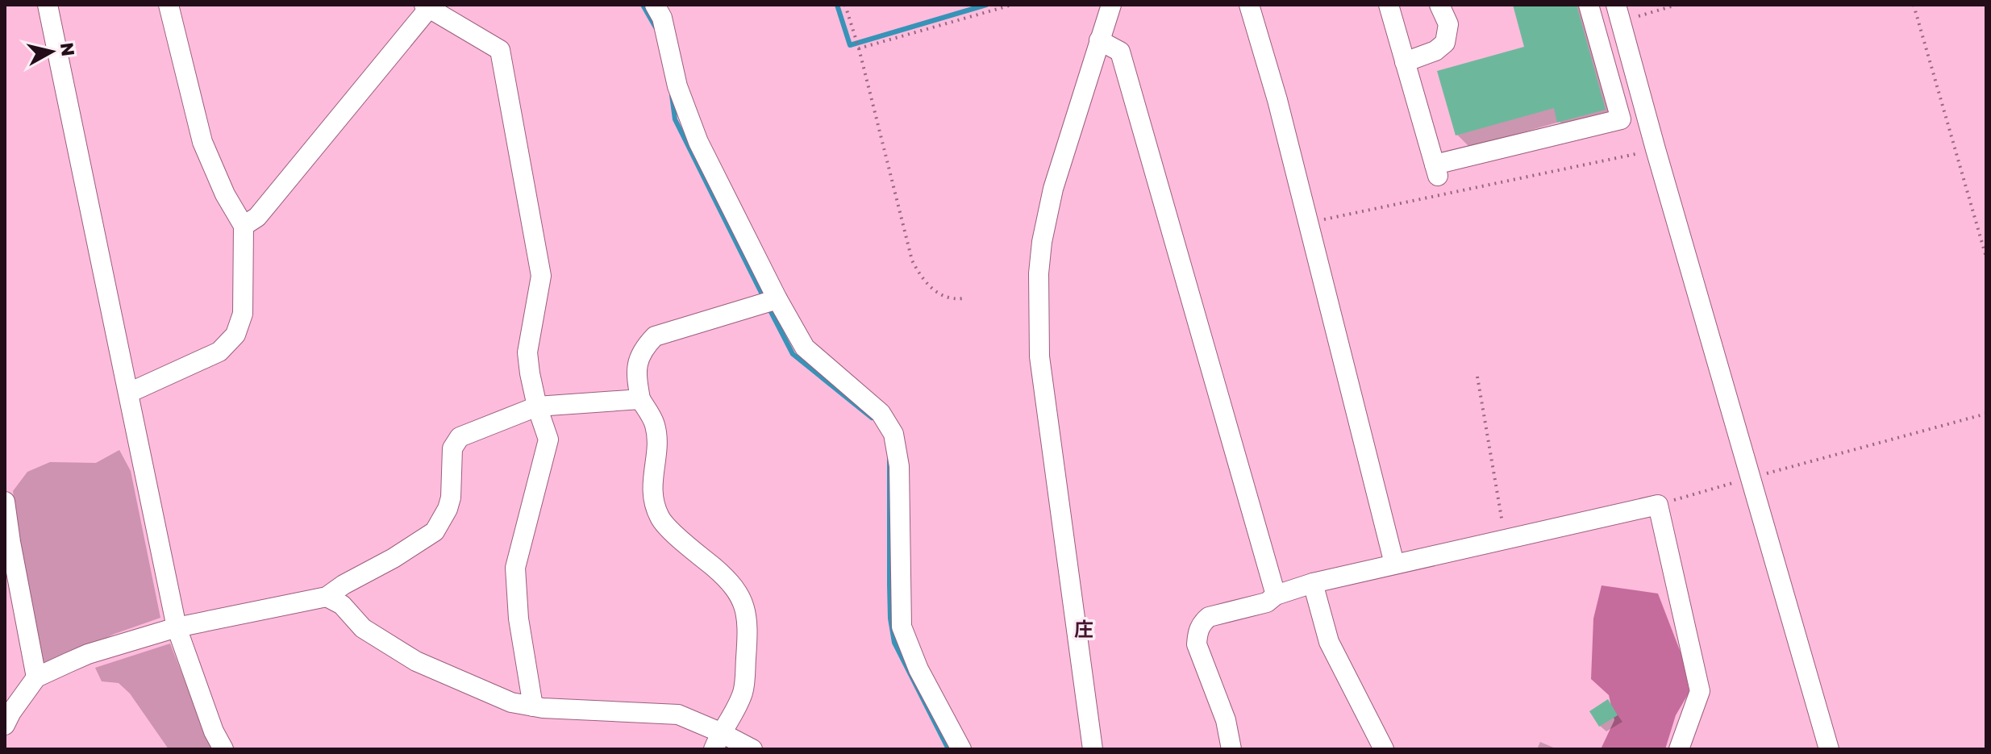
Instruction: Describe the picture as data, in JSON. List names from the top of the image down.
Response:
{
  "districts": ["庄"],
  "north": "right"
}
